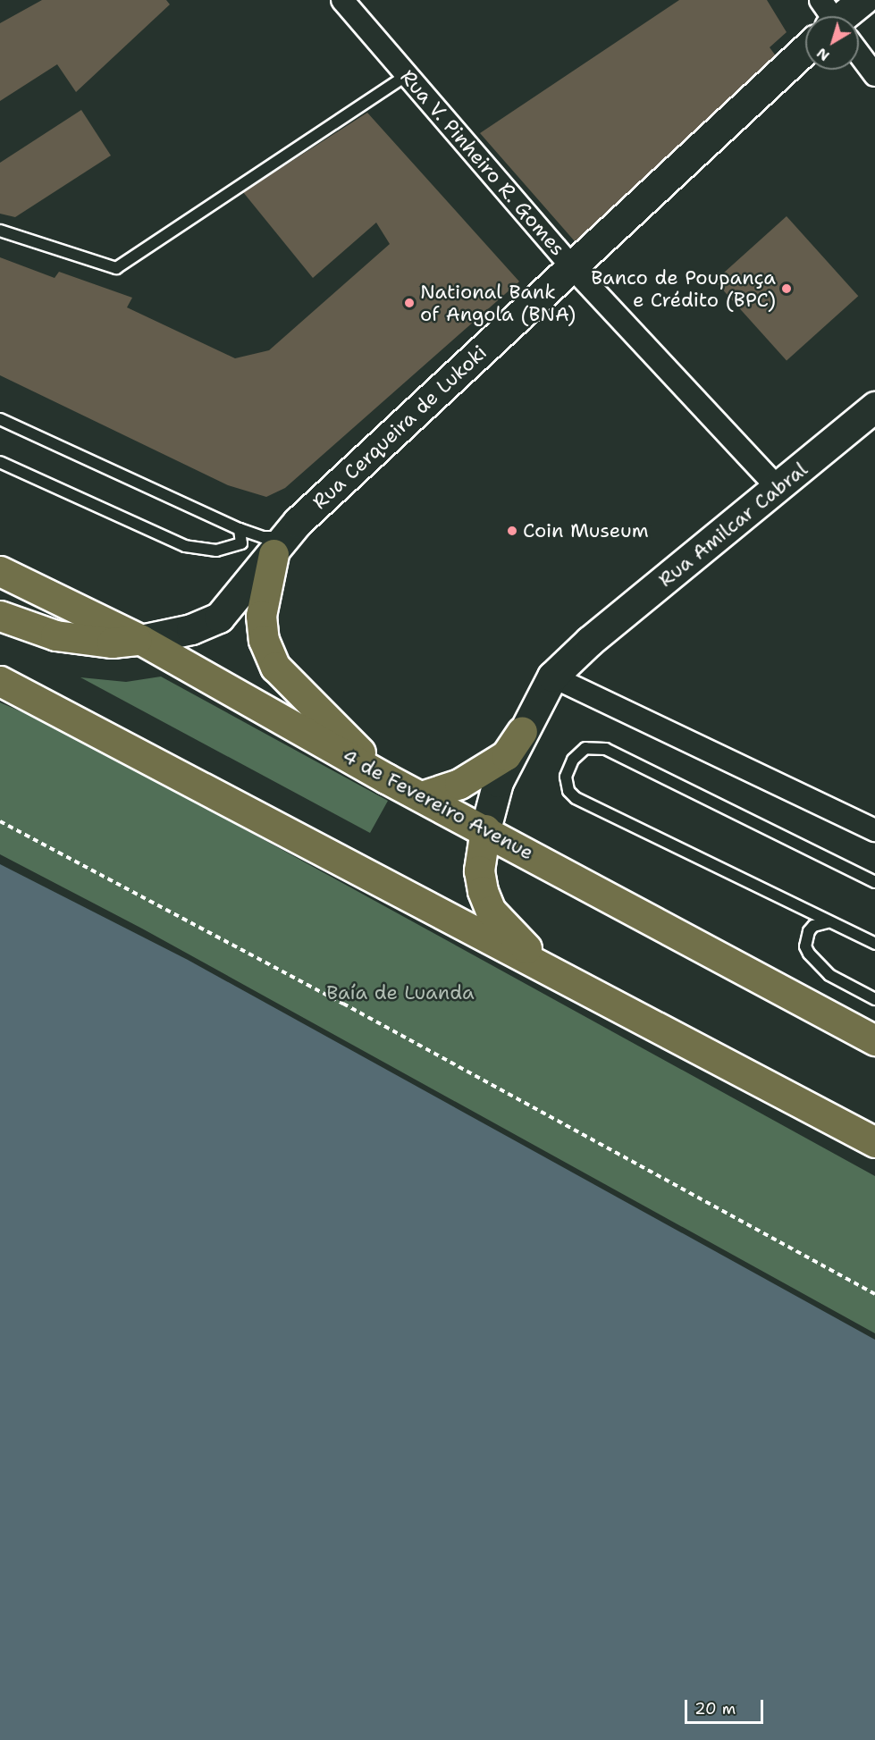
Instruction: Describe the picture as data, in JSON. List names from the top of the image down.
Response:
{
  "streets": {
    "main road": ["4 de Fevereiro Avenue"],
    "street": ["Rua V. Pinheiro R. Gomes", "Rua Cerqueira de Lukoki", "Rua Amilcar Cabral"]
  },
  "crossings": [
    ["Rua V. Pinheiro R. Gomes", "Rua Cerqueira de Lukoki"],
    ["Rua V. Pinheiro R. Gomes", "Rua Amilcar Cabral"],
    ["Rua Cerqueira de Lukoki", "4 de Fevereiro Avenue"],
    ["Rua Amilcar Cabral", "4 de Fevereiro Avenue"]
  ],
  "parks": ["Baía de Luanda"],
  "places": ["Banco de Poupança e Crédito (BPC)", "National Bank of Angola (BNA)", "Coin Museum"],
  "scale_bar": "20 m",
  "north": "bottom left"
}
